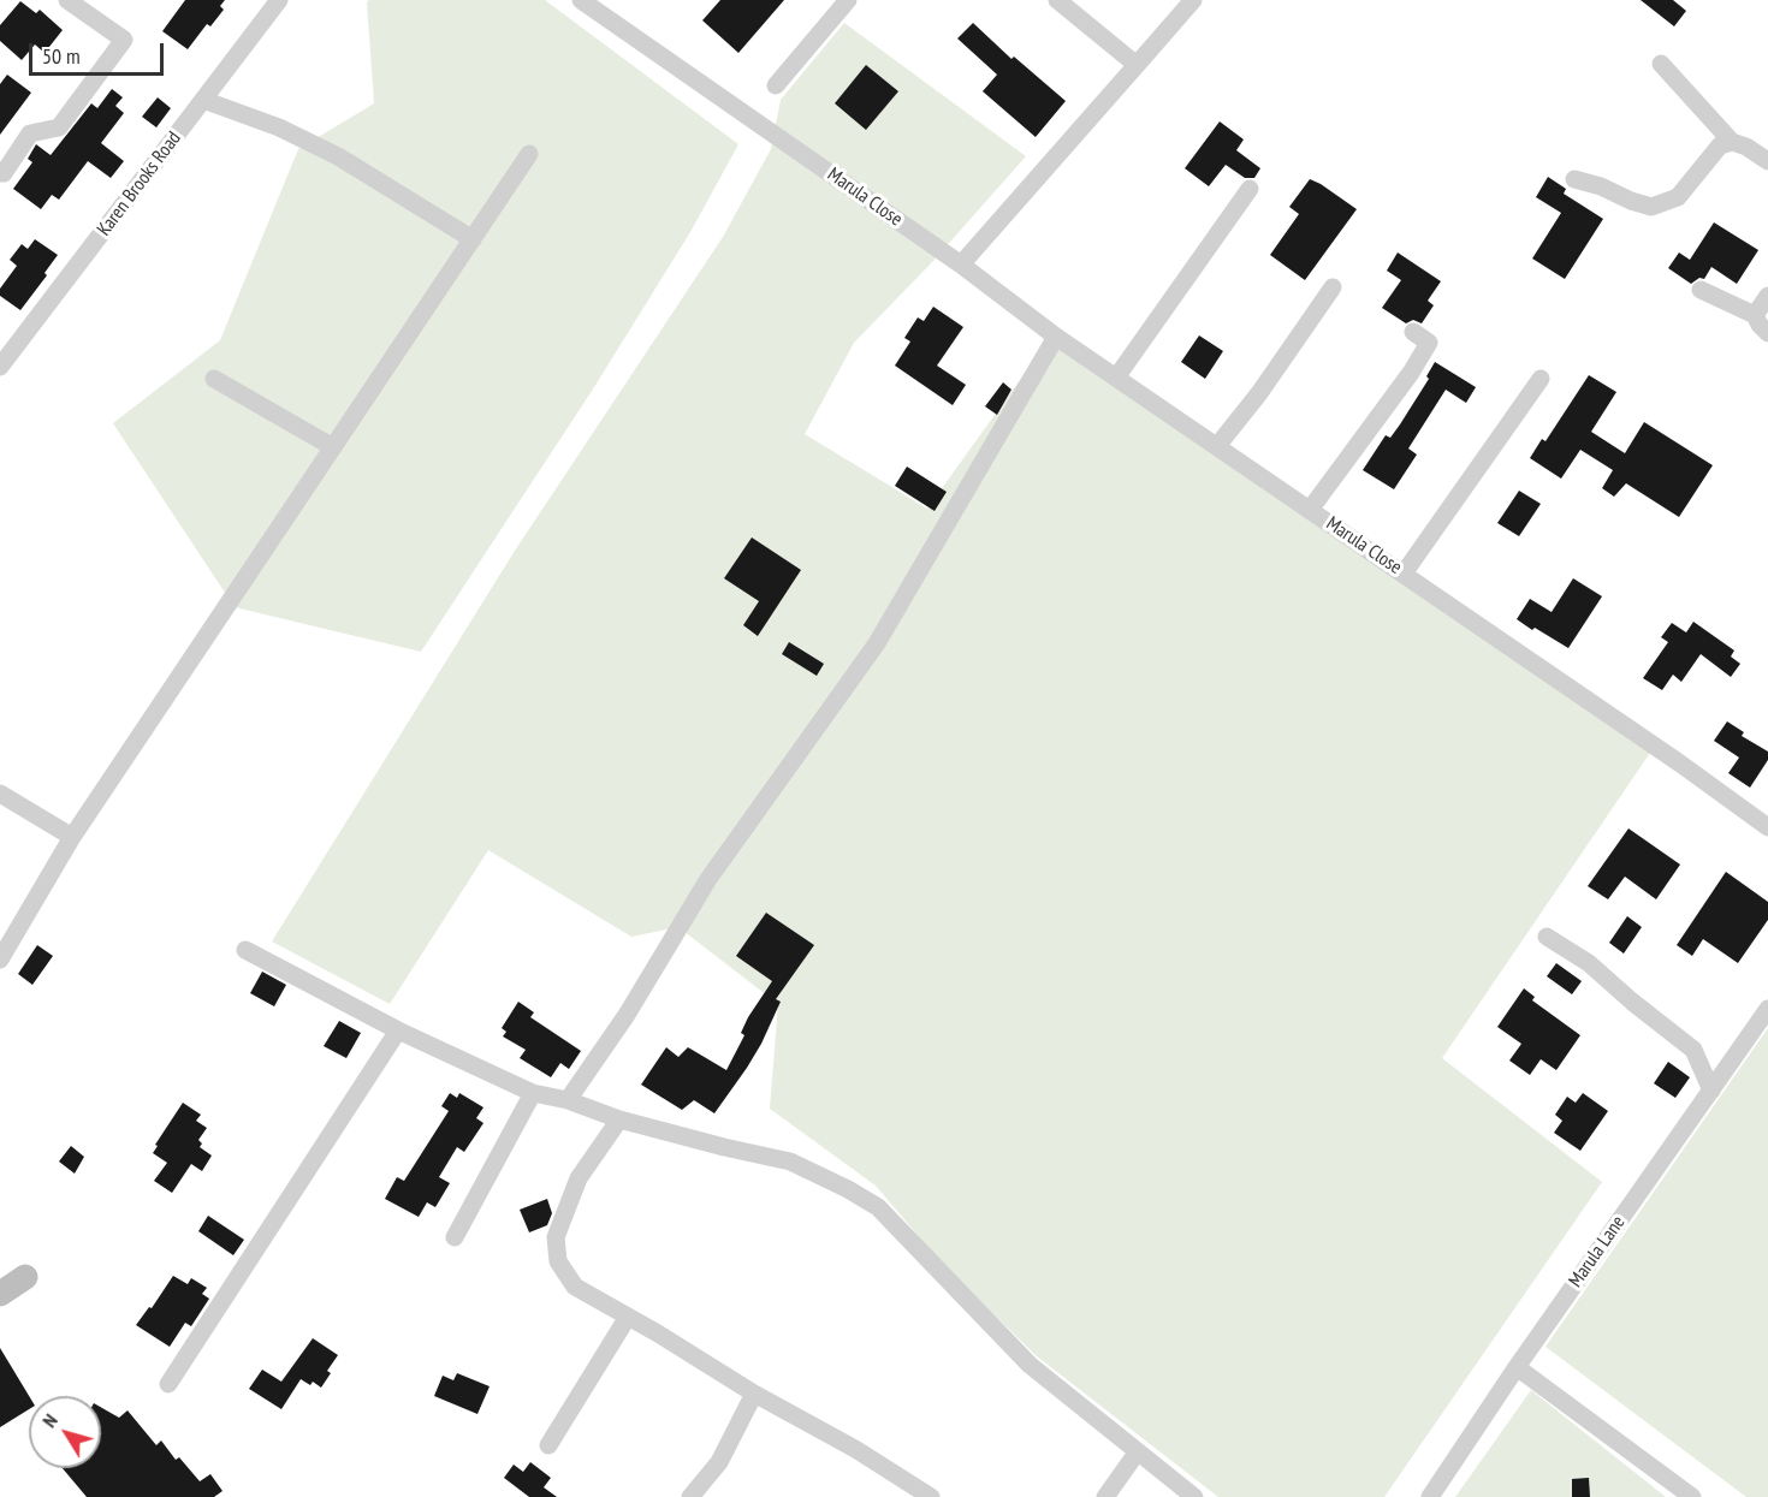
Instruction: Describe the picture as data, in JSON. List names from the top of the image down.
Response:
{
  "streets": {
    "street": ["Karen Brooks Road", "Marula Close", "Marula Lane"]
  },
  "scale_bar": "50 m",
  "north": "top left"
}
